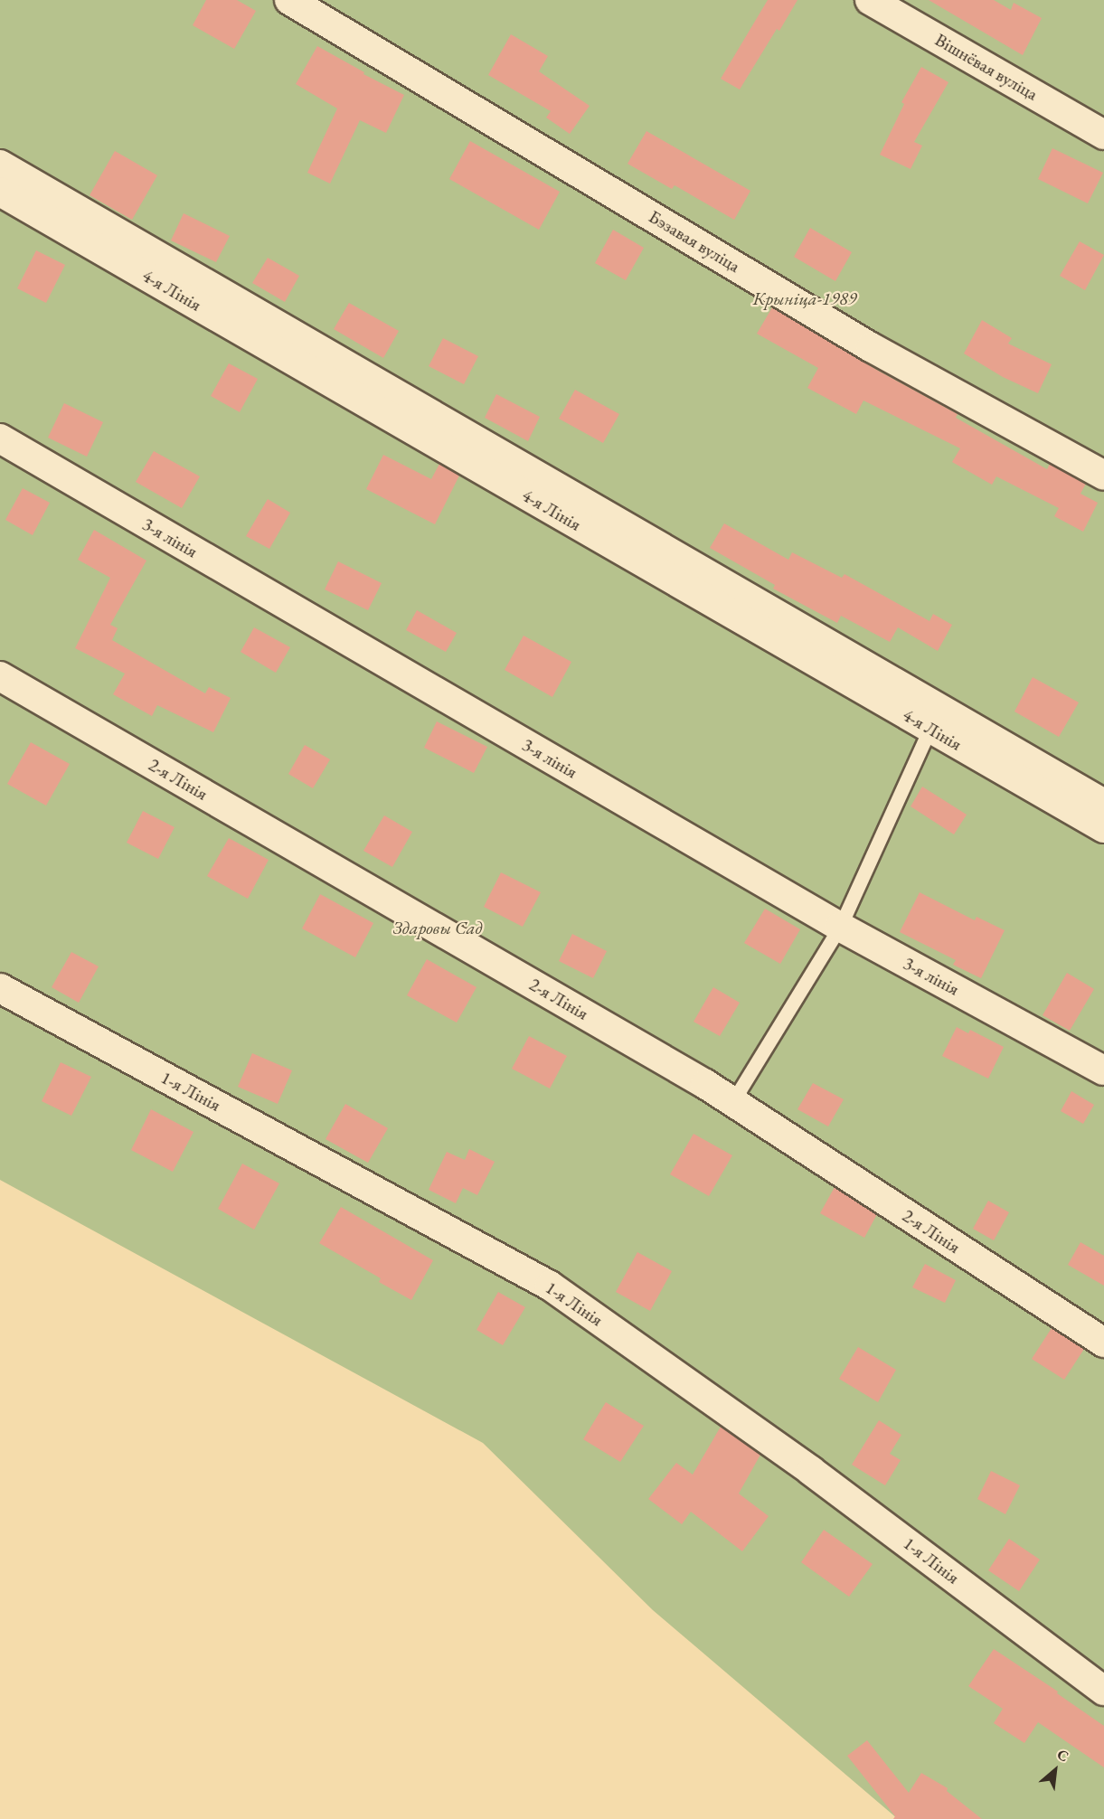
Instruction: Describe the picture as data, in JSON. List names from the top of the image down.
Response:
{
  "streets": {
    "street": [
      "Вішнёвая вуліца",
      "Бэзавая вуліца",
      "4-я Лінія",
      "3-я лінія",
      "2-я Лінія",
      "1-я Лінія"
    ]
  },
  "parks": ["Крыніца-1989", "Здаровы Сад"],
  "north": "top right"
}
